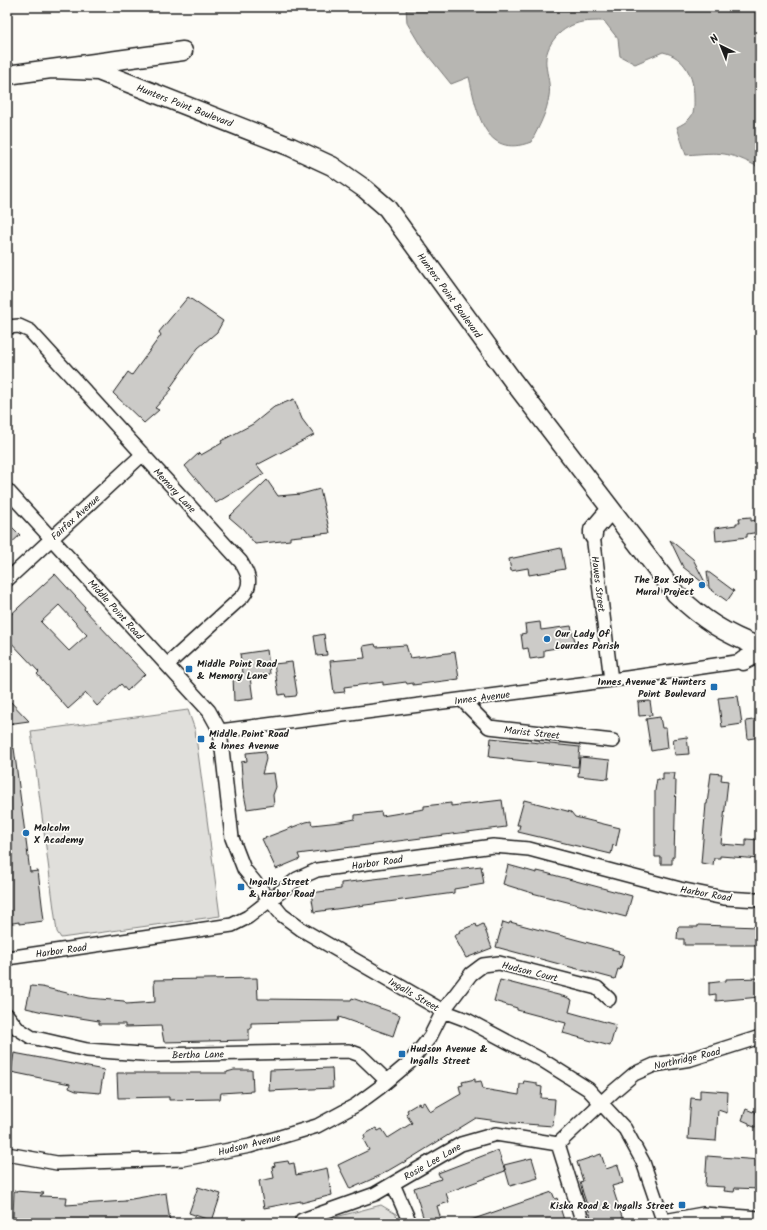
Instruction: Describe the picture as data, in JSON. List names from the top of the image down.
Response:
{
  "streets": {
    "main road": ["Hunters Point Boulevard"],
    "street": [
      "Memory Lane",
      "Fairfax Avenue",
      "Hawes Street",
      "Middle Point Road",
      "Innes Avenue",
      "Marist Street",
      "Harbor Road",
      "Hudson Court",
      "Ingalls Street",
      "Bertha Lane",
      "Northridge Road",
      "Hudson Avenue",
      "Rosie Lee Lane"
    ]
  },
  "crossings": [
    ["Memory Lane", "Fairfax Avenue"],
    ["Memory Lane", "Middle Point Road"],
    ["Fairfax Avenue", "Middle Point Road"],
    ["Hawes Street", "Innes Avenue"],
    ["Middle Point Road", "Innes Avenue"],
    ["Middle Point Road", "Ingalls Street"],
    ["Innes Avenue", "Marist Street"],
    ["Innes Avenue", "Ingalls Street"],
    ["Harbor Road", "Ingalls Street"],
    ["Hudson Court", "Ingalls Street"],
    ["Hudson Court", "Hudson Avenue"],
    ["Ingalls Street", "Northridge Road"],
    ["Ingalls Street", "Hudson Avenue"],
    ["Bertha Lane", "Hudson Avenue"]
  ],
  "places": {
    "other": ["The Box Shop Mural Project", "Our Lady Of Lourdes Parish", "Malcolm X Academy"],
    "transit": [
      "Middle Point Road & Memory Lane",
      "Innes Avenue & Hunters Point Boulevard",
      "Middle Point Road & Innes Avenue",
      "Ingalls Street & Harbor Road",
      "Hudson Avenue & Ingalls Street",
      "Kiska Road & Ingalls Street"
    ]
  },
  "north": "top left"
}
